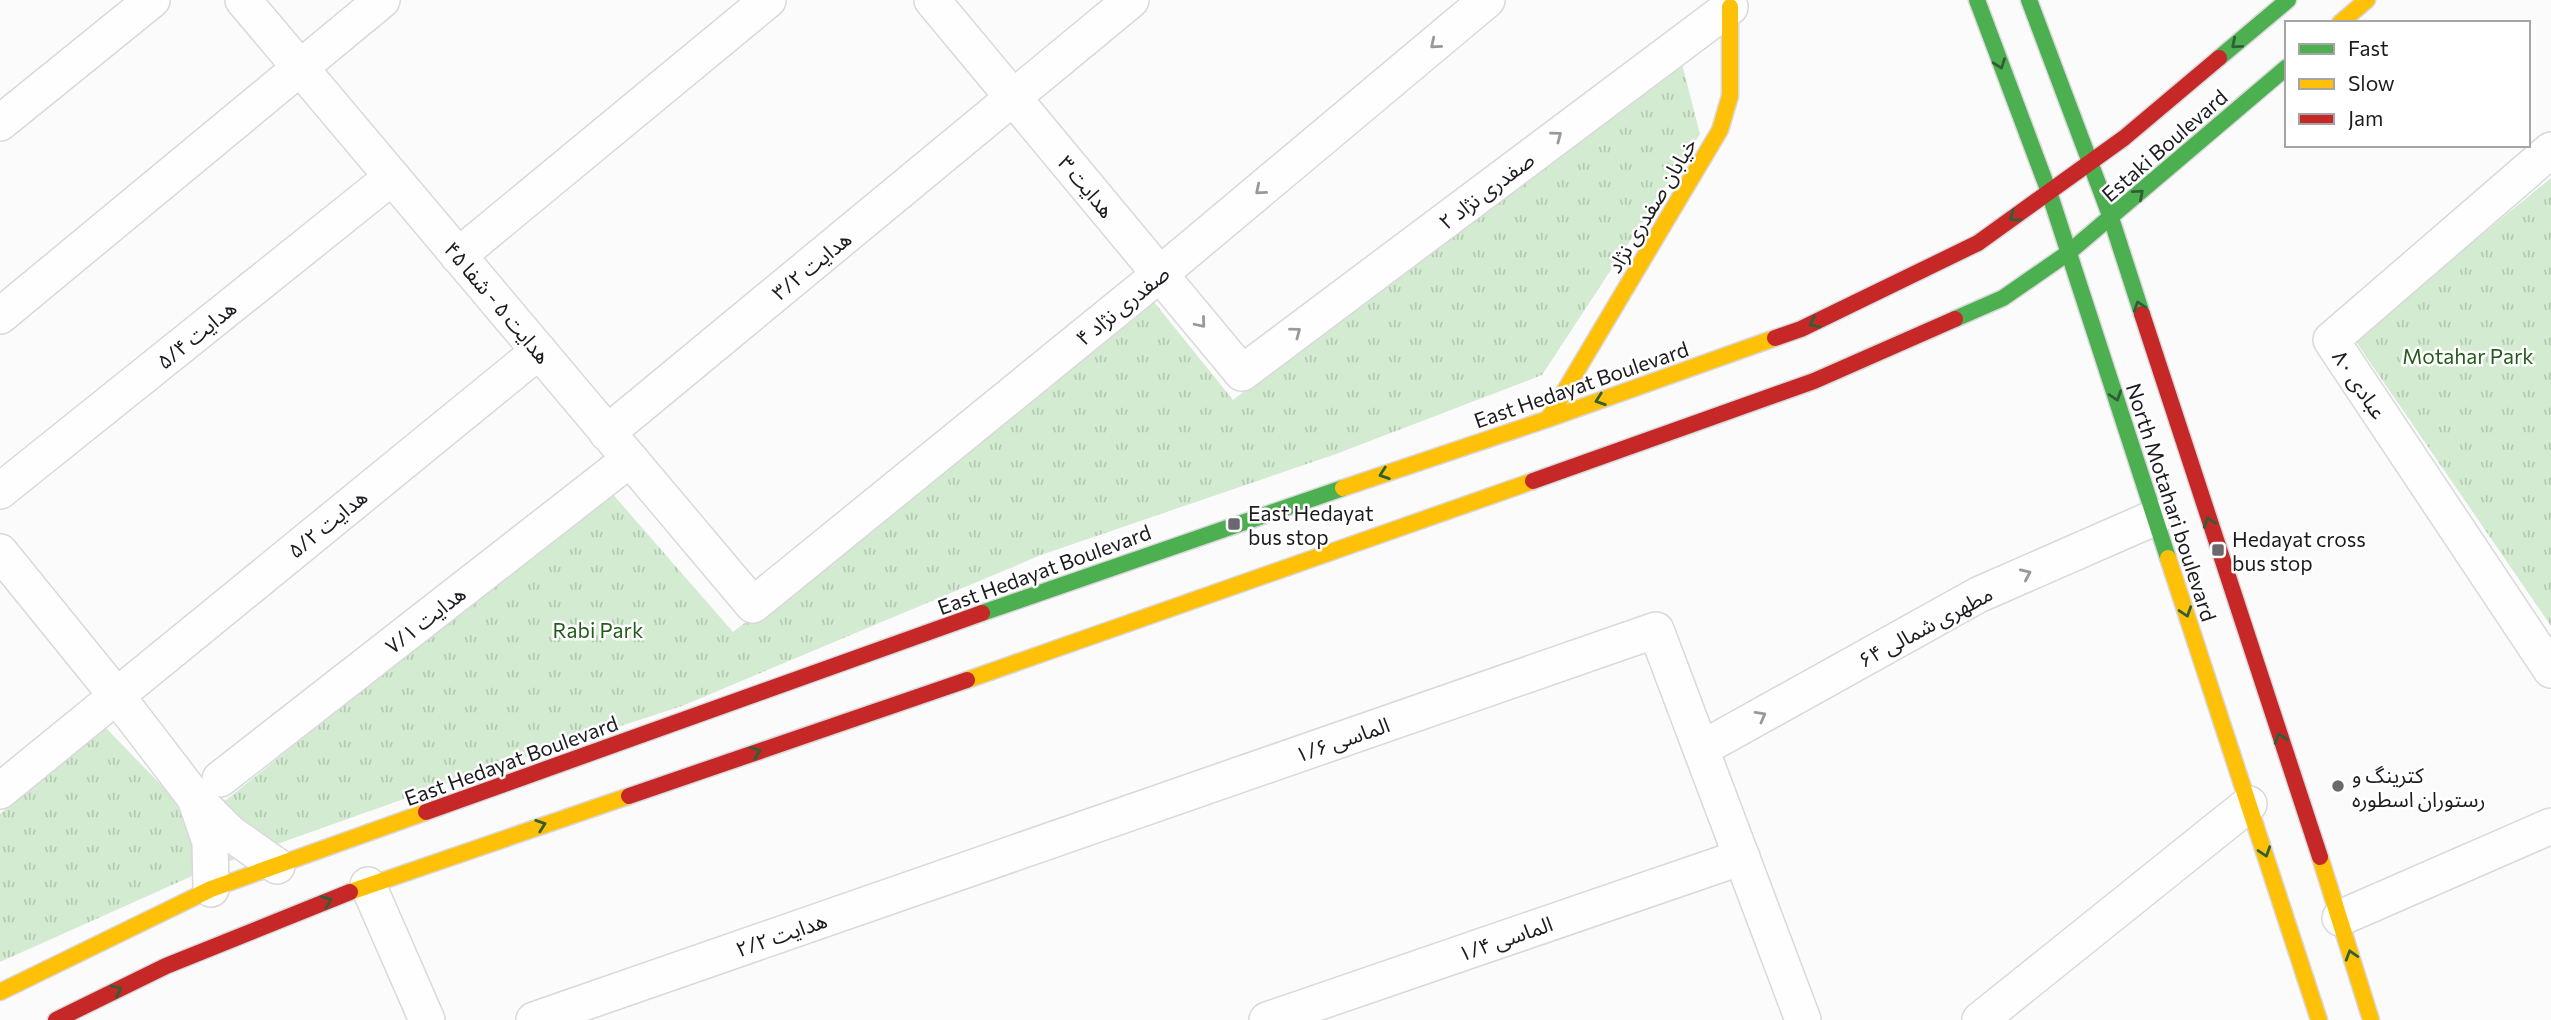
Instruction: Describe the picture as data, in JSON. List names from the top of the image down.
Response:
{
  "streets": {
    "main road": [
      "Estaki Boulevard",
      "خیابان صفدری نژاد",
      "East Hedayat Boulevard",
      "North Motahari boulevard"
    ],
    "street": [
      "هدایت ۳",
      "صفدری نژاد ۲",
      "هدایت ۳/۲",
      "هدایت ۵ - شفا ۴۵",
      "صفدری نژاد ۴",
      "هدایت ۵/۴",
      "عبادی ۸۰",
      "هدایت ۵/۲",
      "هدایت ۷/۱",
      "مطهری شمالی ۶۴",
      "الماسی ۱/۶",
      "هدایت ۲/۲",
      "الماسی ۱/۴"
    ]
  },
  "crossings": [
    ["Estaki Boulevard", "East Hedayat Boulevard"],
    ["Estaki Boulevard", "North Motahari boulevard"],
    ["هدایت ۳", "صفدری نژاد ۲"],
    ["هدایت ۳", "هدایت ۳/۲"],
    ["هدایت ۳", "صفدری نژاد ۴"],
    ["صفدری نژاد ۲", "خیابان صفدری نژاد"],
    ["خیابان صفدری نژاد", "East Hedayat Boulevard"],
    ["هدایت ۳/۲", "هدایت ۵ - شفا ۴۵"],
    ["هدایت ۵ - شفا ۴۵", "صفدری نژاد ۴"],
    ["هدایت ۵ - شفا ۴۵", "هدایت ۵/۴"],
    ["هدایت ۵ - شفا ۴۵", "هدایت ۵/۲"],
    ["هدایت ۵ - شفا ۴۵", "هدایت ۷/۱"],
    ["East Hedayat Boulevard", "North Motahari boulevard"],
    ["North Motahari boulevard", "مطهری شمالی ۶۴"],
    ["مطهری شمالی ۶۴", "الماسی ۱/۶"],
    ["الماسی ۱/۶", "هدایت ۲/۲"]
  ],
  "one_way": ["صفدری نژاد ۲", "صفدری نژاد ۴", "مطهری شمالی ۶۴"],
  "parks": ["Motahar Park", "Rabi Park"],
  "places": {
    "transit": ["East Hedayat bus stop", "Hedayat cross bus stop"],
    "other": ["کترینگ و رستوران اسطوره"]
  },
  "legend": ["Fast", "Slow", "Jam"]
}
